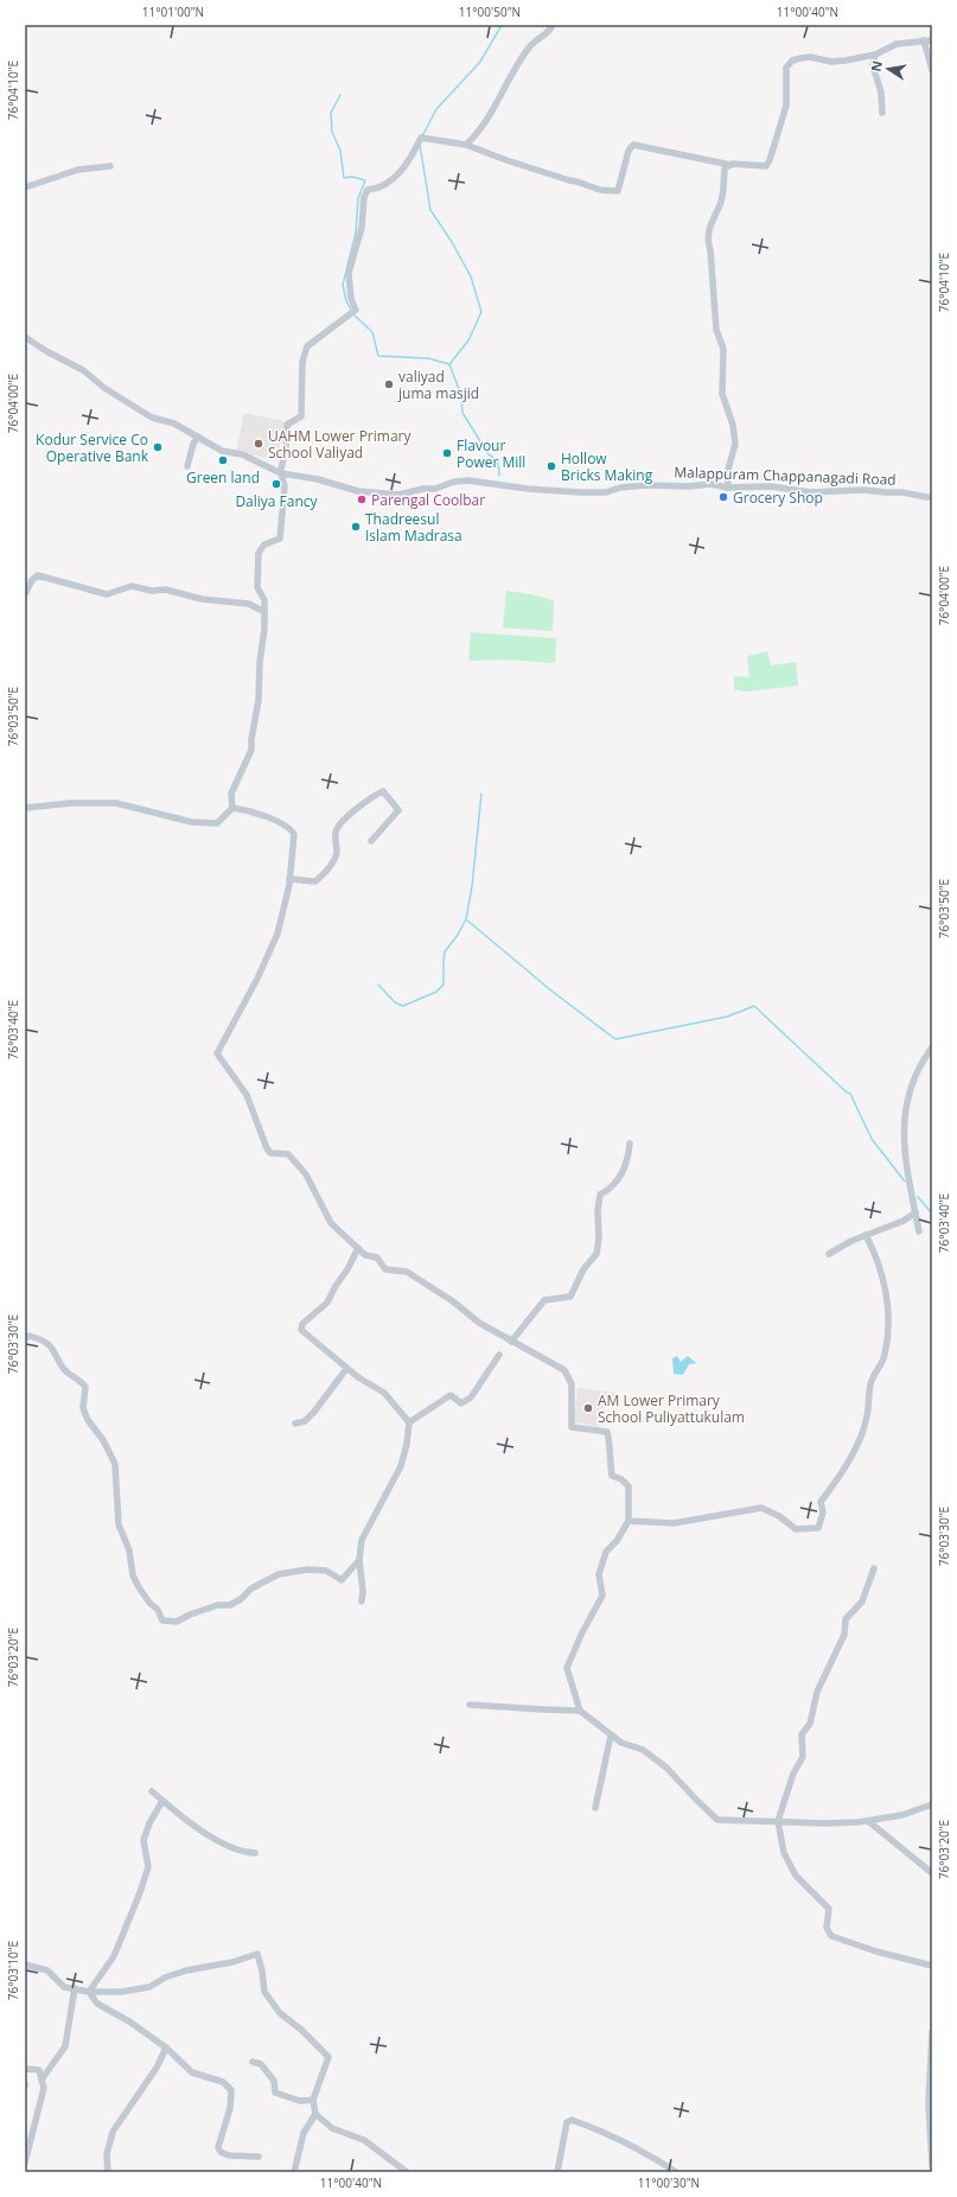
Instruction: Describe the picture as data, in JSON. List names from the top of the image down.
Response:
{
  "streets": {
    "street": ["Malappuram Chappanagadi Road"]
  },
  "places": [
    "valiyad juma masjid",
    "UAHM Lower Primary School Valiyad",
    "Kodur Service Co Operative Bank",
    "Flavour Power Mill",
    "Green land",
    "Hollow Bricks Making",
    "Daliya Fancy",
    "Grocery Shop",
    "Parengal Coolbar",
    "Thadreesul Islam Madrasa",
    "AM Lower Primary School Puliyattukulam"
  ],
  "north": "left",
  "coordinates": [
    "11°01'00\"N",
    "11°00'50\"N",
    "11°00'40\"N",
    "76°04'10\"E",
    "76°04'00\"E",
    "76°03'50\"E",
    "76°03'40\"E",
    "76°03'30\"E",
    "76°03'20\"E",
    "76°03'10\"E",
    "11°00'30\"N"
  ]
}
